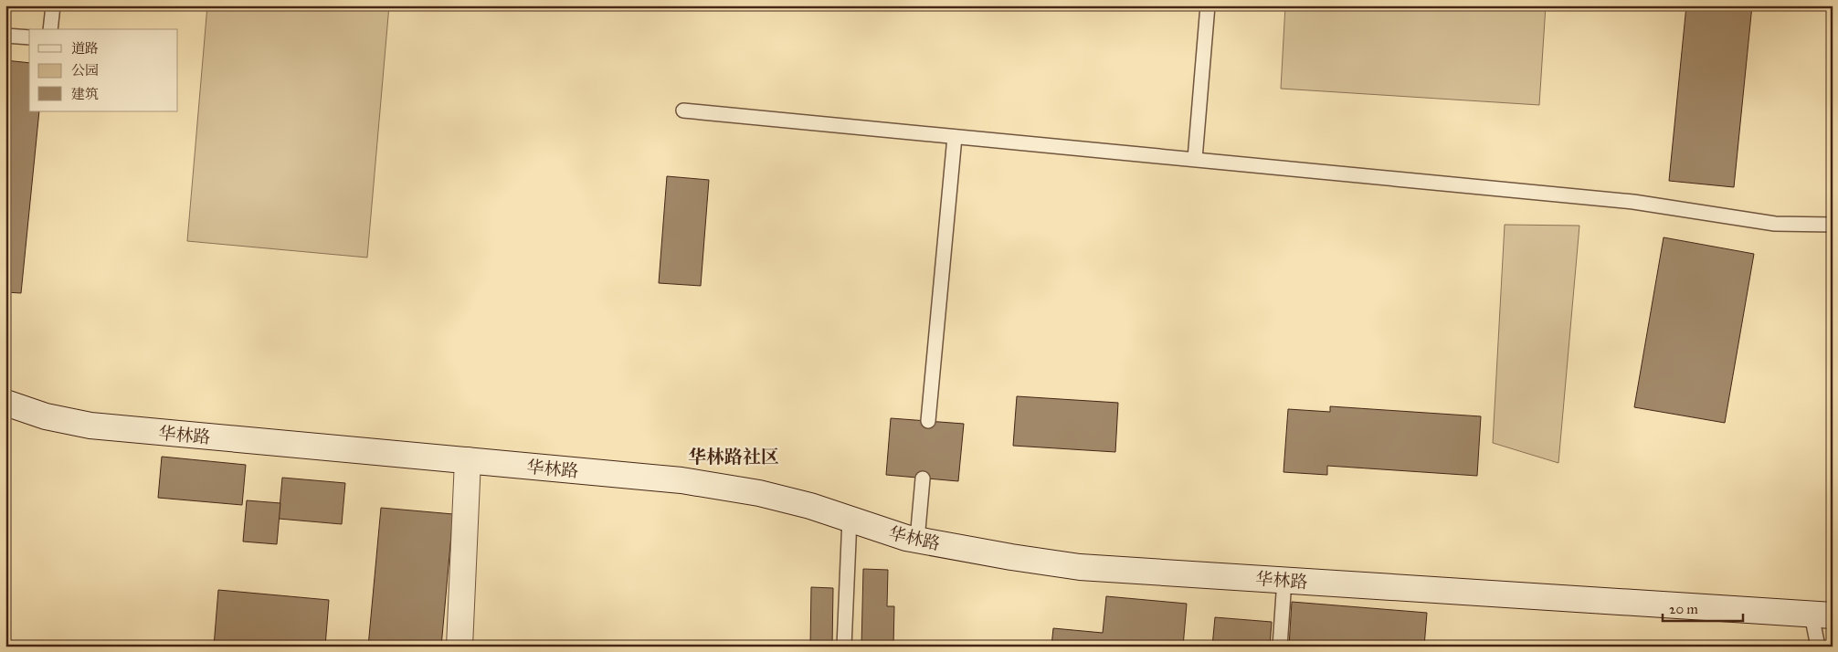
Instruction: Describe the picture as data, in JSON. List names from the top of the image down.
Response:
{
  "streets": {
    "street": ["华林路"]
  },
  "districts": ["华林路社区"],
  "legend": ["道路", "公园", "建筑"],
  "scale_bar": "20 m"
}
